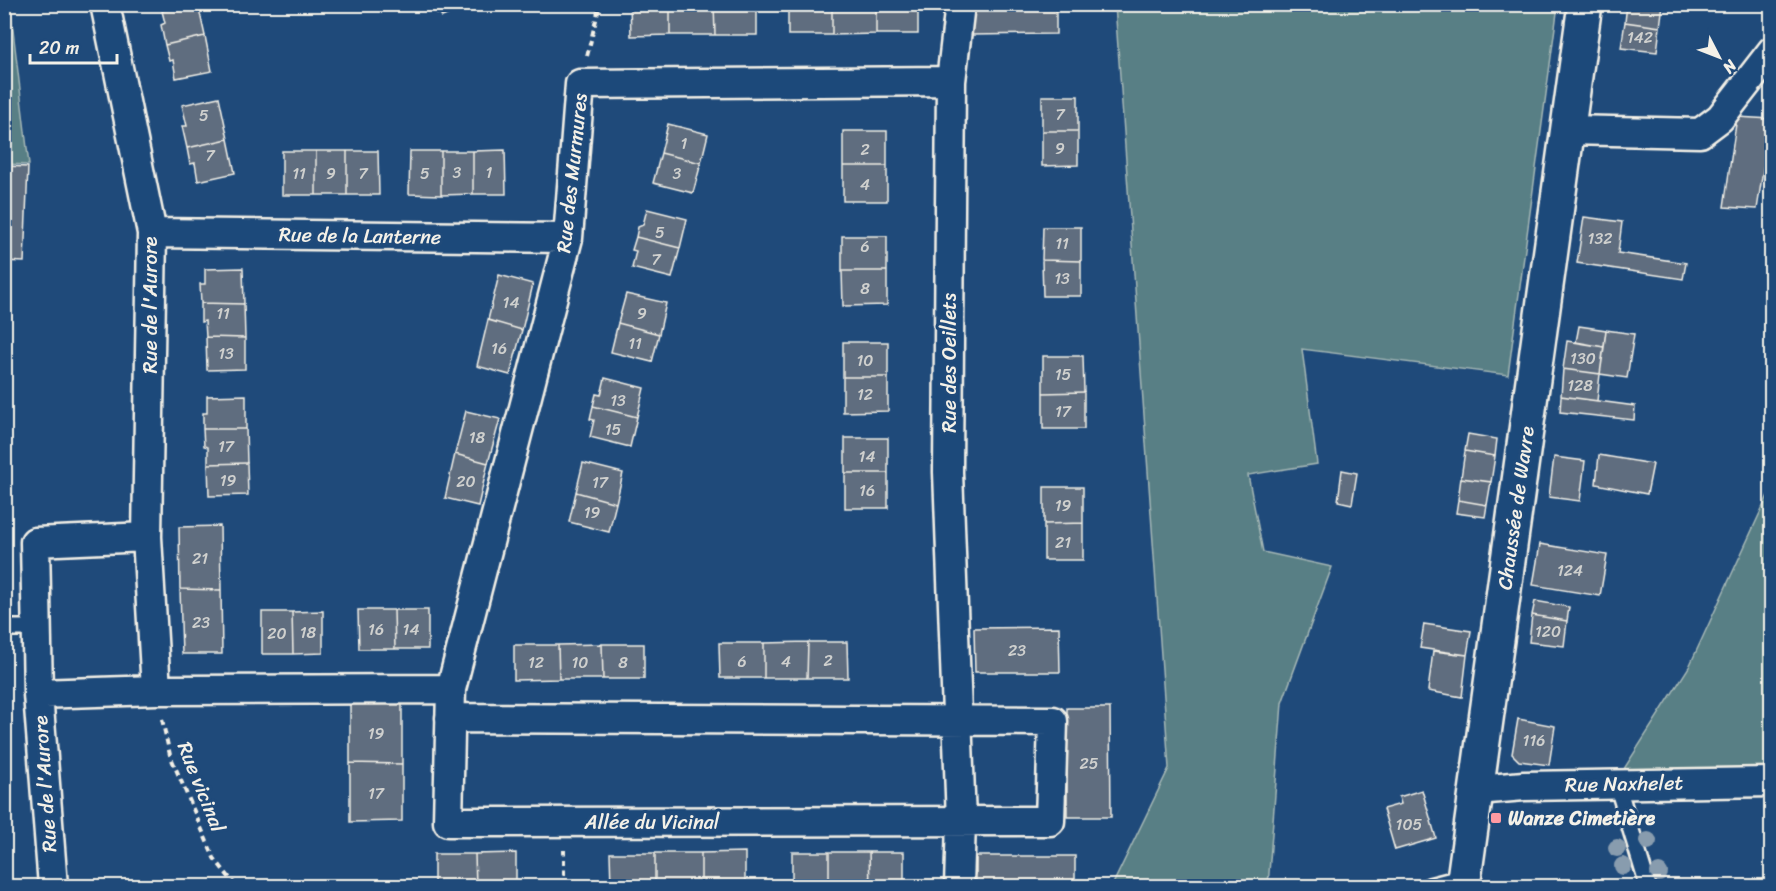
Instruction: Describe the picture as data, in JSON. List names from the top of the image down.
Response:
{
  "streets": {
    "main road": ["Chaussée de Wavre"],
    "street": [
      "Rue des Murmures",
      "Rue de la Lanterne",
      "Rue de l'Aurore",
      "Rue des Oeillets",
      "Rue Naxhelet",
      "Allée du Vicinal"
    ],
    "path": ["Rue vicinal"]
  },
  "crossings": [
    ["Rue des Murmures", "Rue de la Lanterne"],
    ["Rue des Murmures", "Rue des Oeillets"],
    ["Rue des Murmures", "Allée du Vicinal"],
    ["Rue de la Lanterne", "Rue de l'Aurore"],
    ["Rue de l'Aurore", "Rue vicinal"],
    ["Rue des Oeillets", "Allée du Vicinal"],
    ["Chaussée de Wavre", "Rue Naxhelet"]
  ],
  "places": {
    "transit": ["Wanze Cimetière"]
  },
  "house_numbers": [
    "142",
    "7",
    "5",
    "1",
    "9",
    "2",
    "7",
    "3",
    "1",
    "11",
    "9",
    "7",
    "5",
    "3",
    "4",
    "5",
    "132",
    "11",
    "6",
    "7",
    "13",
    "8",
    "14",
    "11",
    "9",
    "11",
    "16",
    "13",
    "130",
    "10",
    "15",
    "128",
    "12",
    "13",
    "17",
    "15",
    "18",
    "17",
    "14",
    "19",
    "20",
    "17",
    "16",
    "19",
    "19",
    "21",
    "21",
    "124",
    "23",
    "16",
    "14",
    "120",
    "18",
    "20",
    "23",
    "2",
    "6",
    "4",
    "12",
    "10",
    "8",
    "19",
    "116",
    "25",
    "17",
    "105"
  ],
  "scale_bar": "20 m",
  "north": "bottom right"
}
